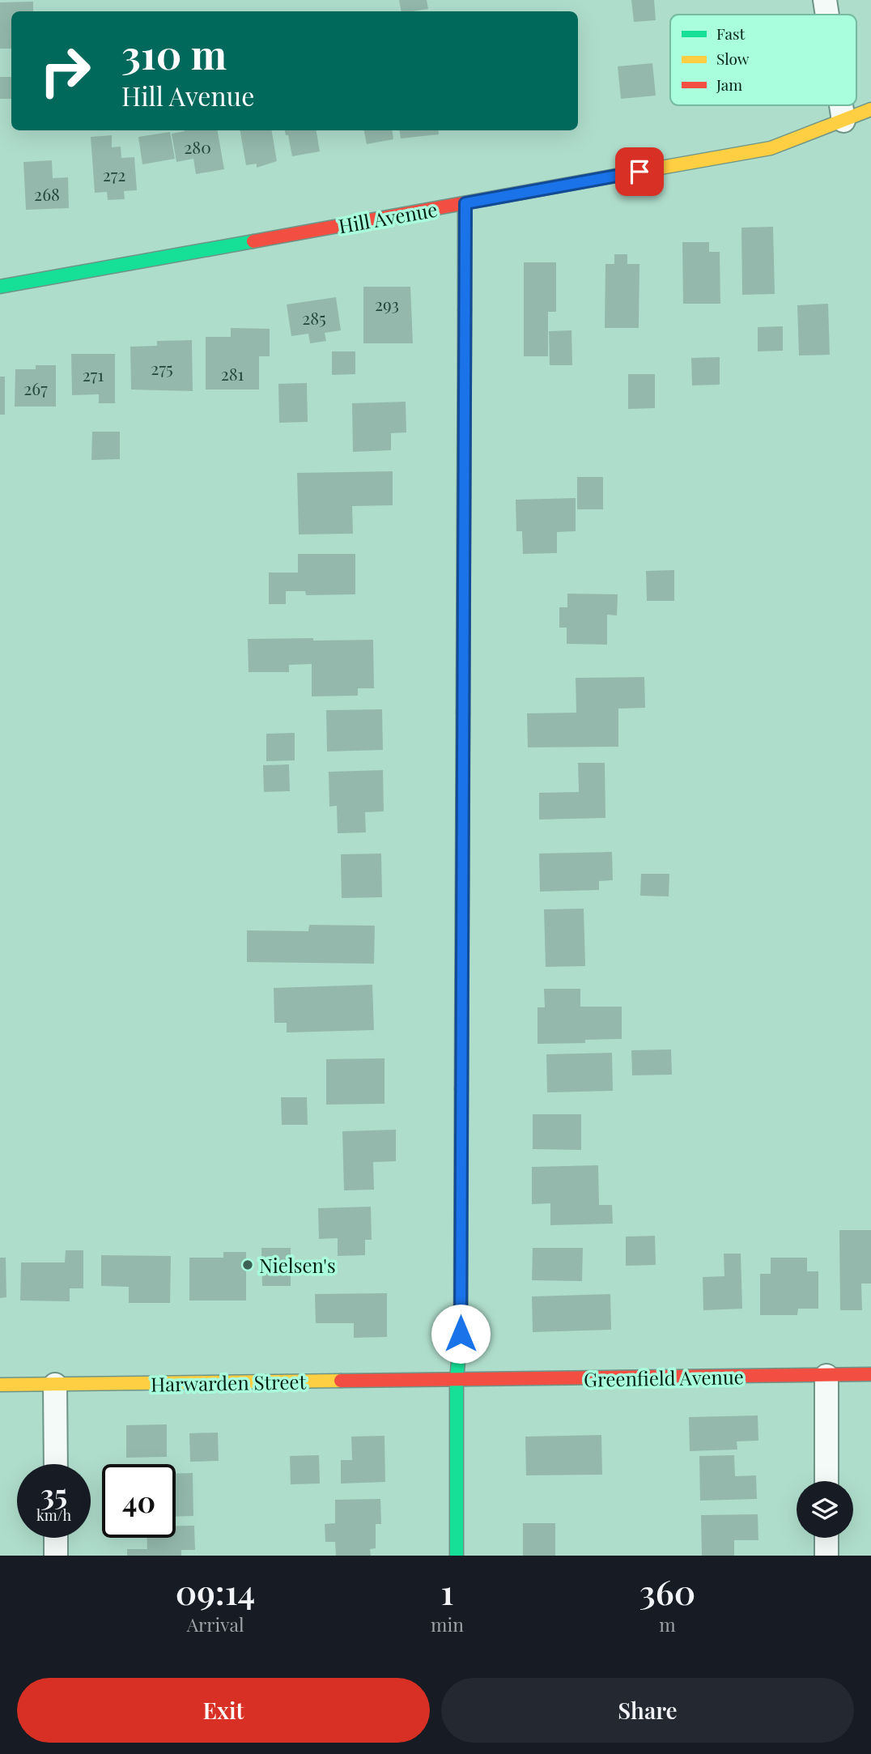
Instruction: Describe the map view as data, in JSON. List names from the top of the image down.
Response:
{
  "streets": {
    "street": ["Hill Avenue", "Greenfield Avenue", "Harwarden Street"]
  },
  "crossings": [
    ["Greenfield Avenue", "Harwarden Street"]
  ],
  "places": ["Nielsen's"],
  "house_numbers": [
    "280",
    "272",
    "268",
    "293",
    "285",
    "275",
    "281",
    "271",
    "267"
  ],
  "legend": ["Fast", "Slow", "Jam"],
  "page": {
    "turn": ["310 m", "Hill Avenue"],
    "speed": "35 km/h",
    "limit": "40",
    "eta": [
      "09:14",
      "Arrival",
      "1",
      "min",
      "360",
      "m"
    ],
    "buttons": ["Exit", "Share"]
  }
}
